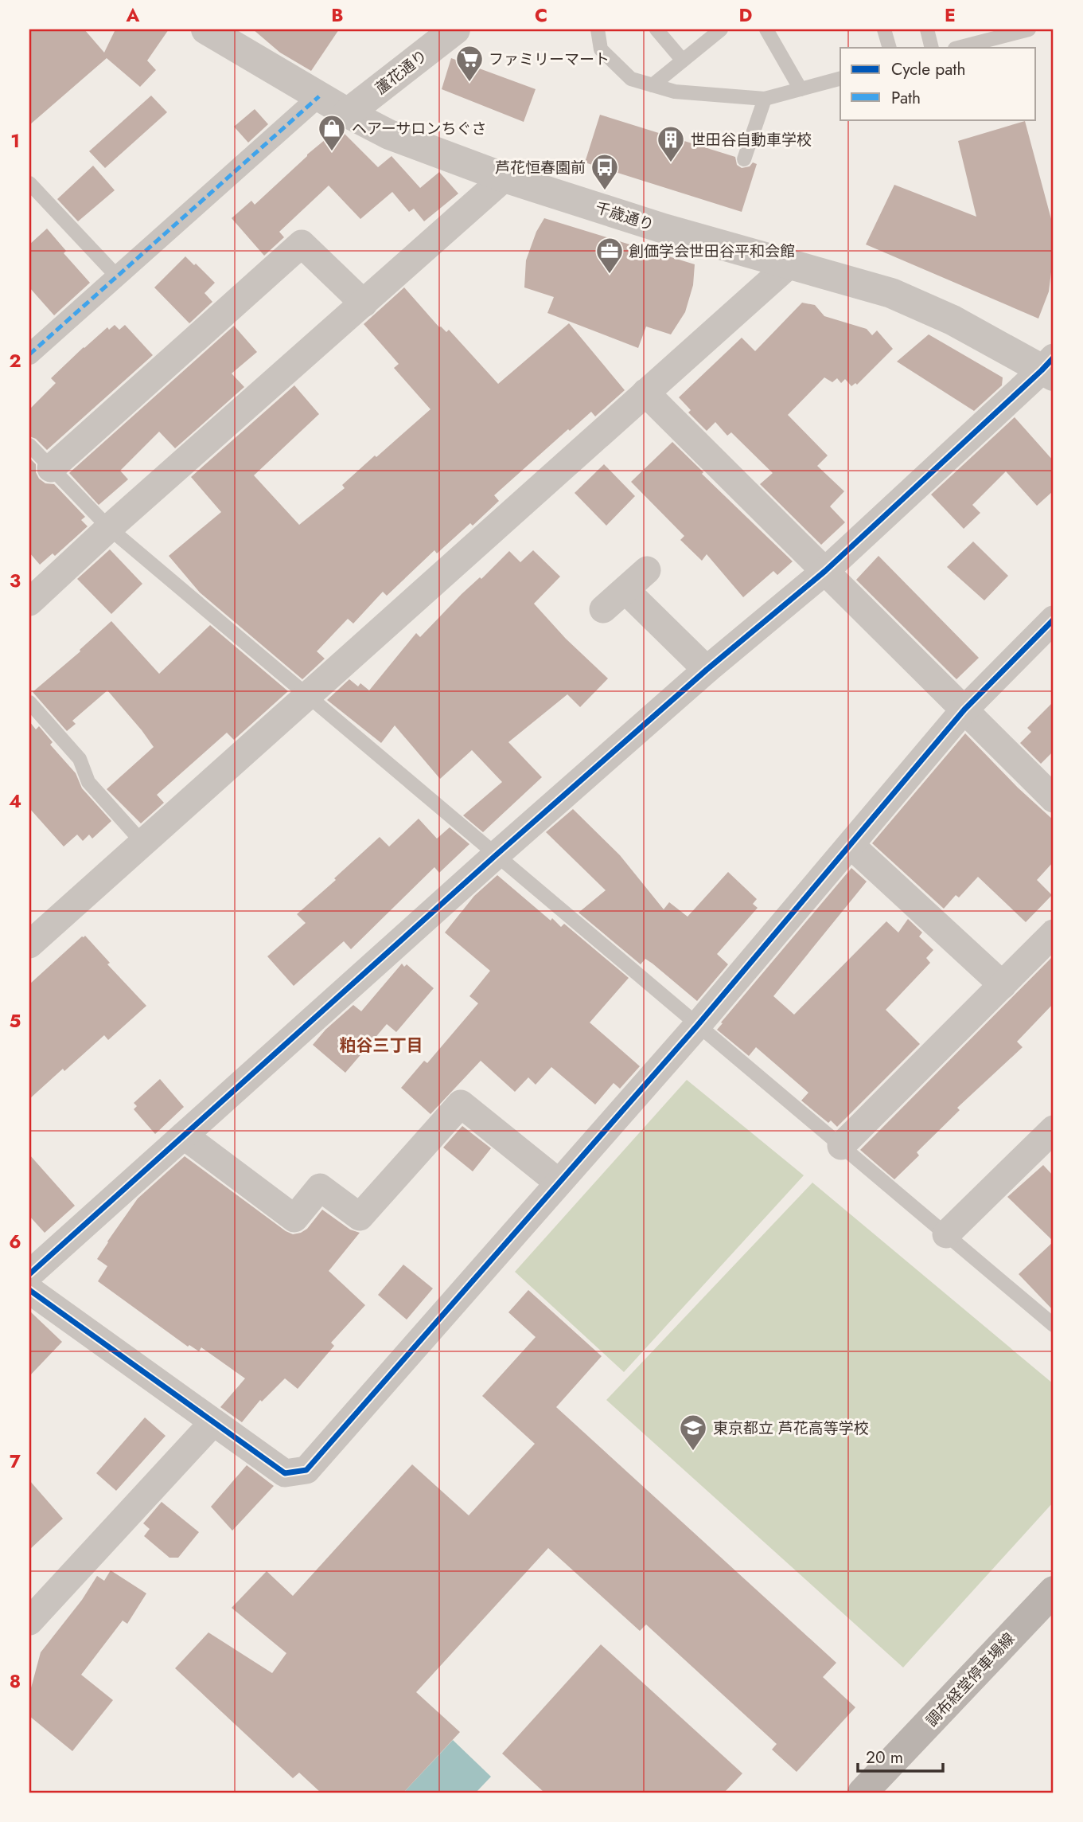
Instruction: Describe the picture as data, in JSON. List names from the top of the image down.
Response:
{
  "streets": {
    "main road": ["調布経堂停車場線"],
    "street": ["蘆花通り", "千歳通り"]
  },
  "crossings": [
    ["蘆花通り", "千歳通り"]
  ],
  "districts": ["粕谷三丁目"],
  "places": {
    "supermarket": ["ファミリーマート"],
    "shop": ["ヘアーサロンちぐさ"],
    "building": ["世田谷自動車学校"],
    "bus stop": ["芦花恒春園前"],
    "office": ["創価学会世田谷平和会館"],
    "school or university": ["東京都立 芦花高等学校"]
  },
  "legend": ["Cycle path", "Path"],
  "scale_bar": "20 m",
  "grid": {
    "columns": [
      "A",
      "B",
      "C",
      "D",
      "E"
    ],
    "rows": [
      "1",
      "2",
      "3",
      "4",
      "5",
      "6",
      "7",
      "8"
    ]
  }
}
